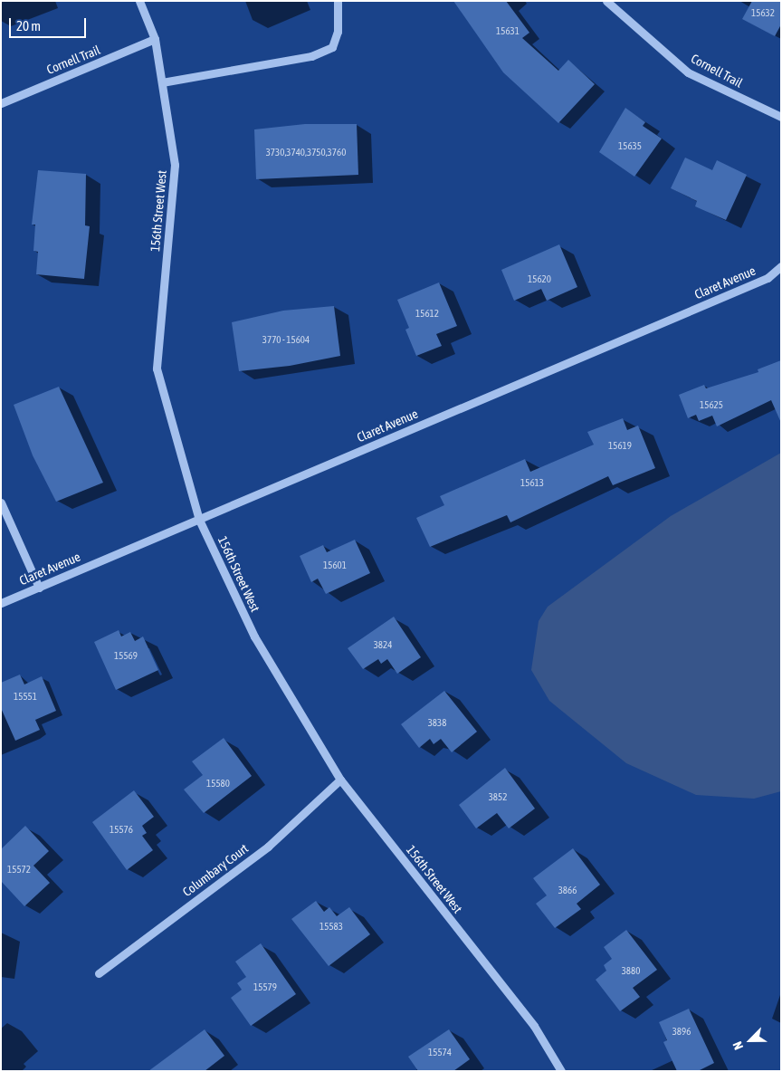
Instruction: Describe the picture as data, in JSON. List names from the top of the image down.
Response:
{
  "streets": {
    "street": [
      "Cornell Trail",
      "156th Street West",
      "Claret Avenue",
      "Columbary Court"
    ]
  },
  "crossings": [
    ["Cornell Trail", "156th Street West"],
    ["156th Street West", "Claret Avenue"],
    ["156th Street West", "Columbary Court"]
  ],
  "house_numbers": [
    "15632",
    "15631",
    "15635",
    "3730,3740,3750,3760",
    "15620",
    "15612",
    "3770 - 15604",
    "15625",
    "15619",
    "15613",
    "15601",
    "3824",
    "15569",
    "15551",
    "3838",
    "15580",
    "3852",
    "15576",
    "15572",
    "3866",
    "15583",
    "3880",
    "15579",
    "3896",
    "15574"
  ],
  "scale_bar": "20 m",
  "north": "bottom left"
}
